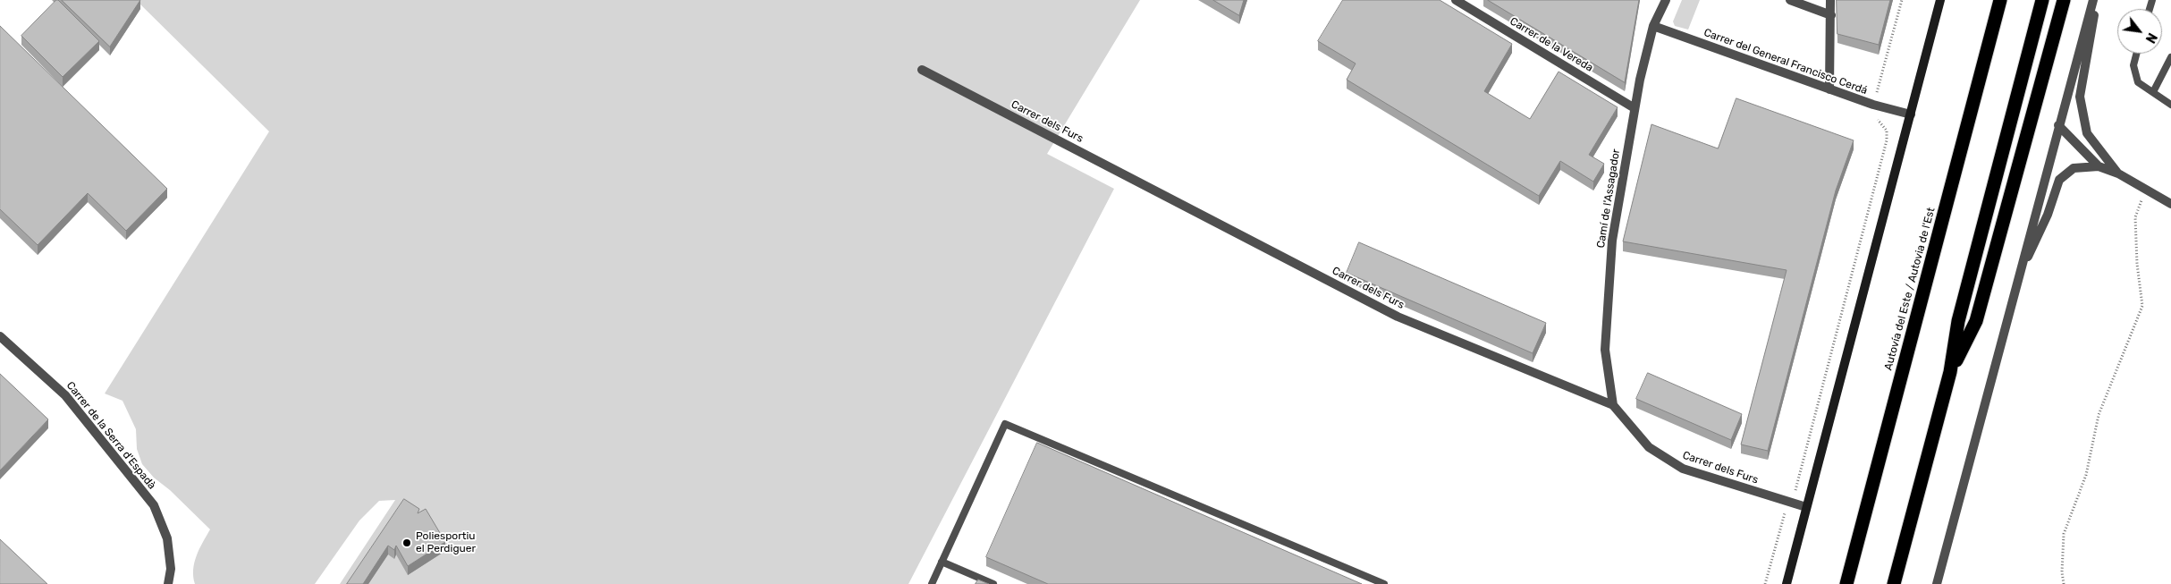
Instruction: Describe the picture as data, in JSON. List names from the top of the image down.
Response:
{
  "streets": {
    "highway": ["Autovía del Este / Autovia de l'Est"],
    "street": [
      "Carrer de la Vereda",
      "Carrer del General Francisco Cerdá",
      "Carrer dels Furs",
      "Camí de l'Assagador",
      "Carrer de la Serra d'Espadà"
    ]
  },
  "crossings": [
    ["Carrer de la Vereda", "Camí de l'Assagador"],
    ["Carrer del General Francisco Cerdá", "Camí de l'Assagador"],
    ["Carrer dels Furs", "Camí de l'Assagador"]
  ],
  "places": ["Poliesportiu el Perdiguer"],
  "north": "bottom right"
}
